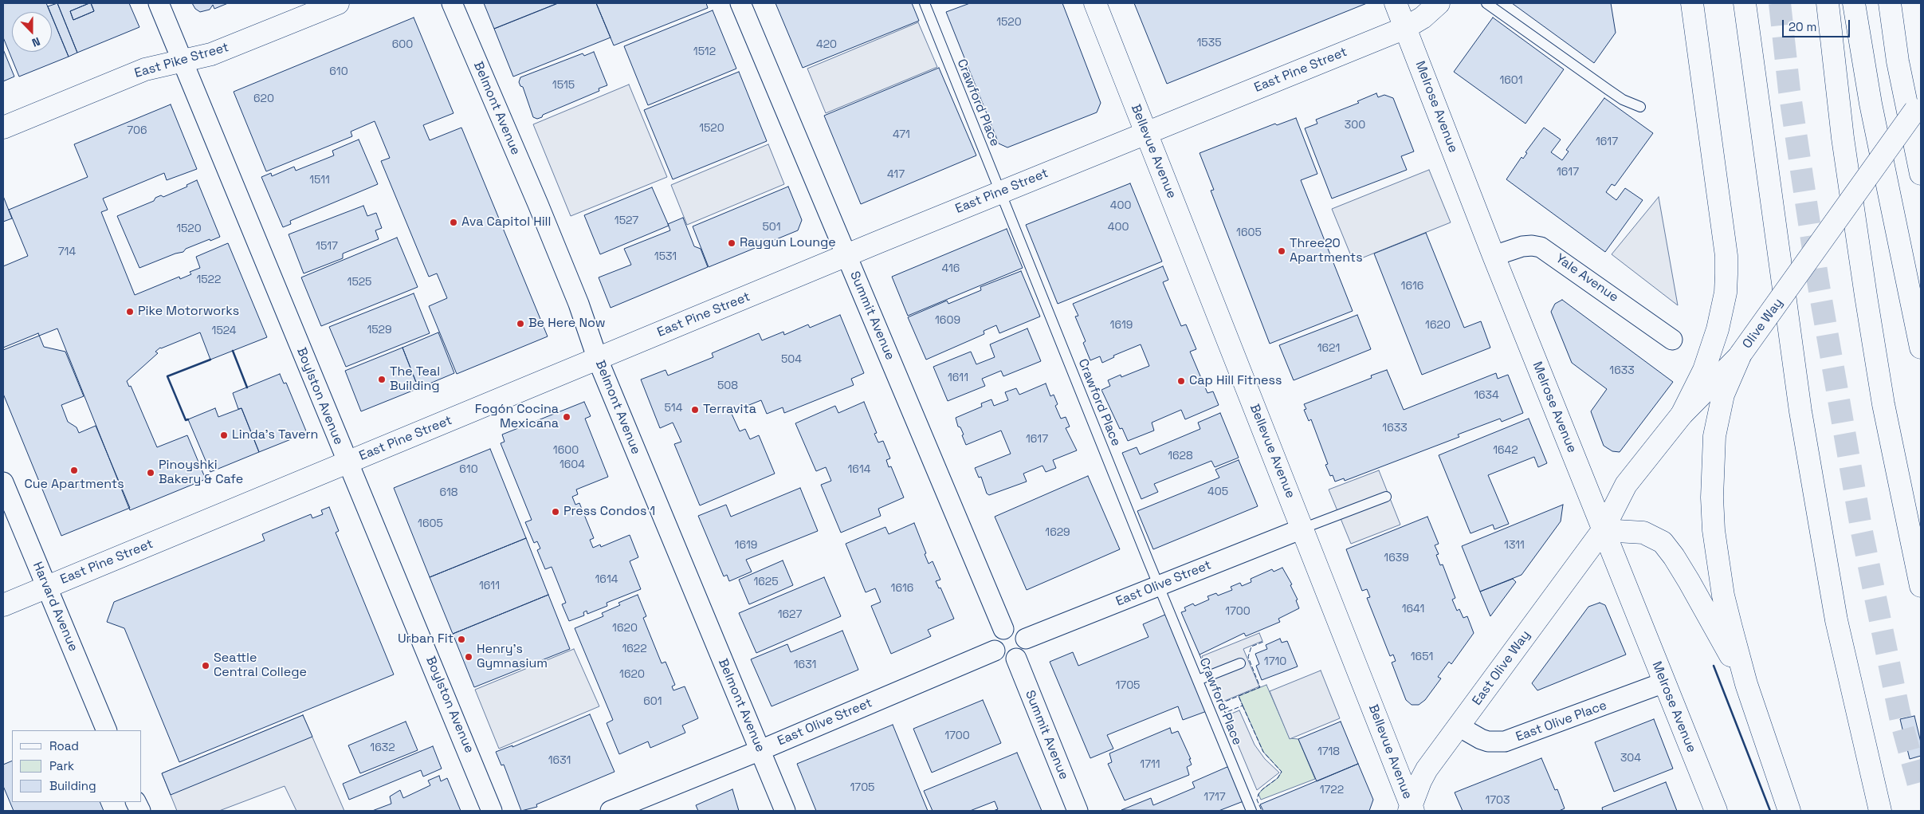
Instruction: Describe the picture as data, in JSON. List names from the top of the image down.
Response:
{
  "streets": {
    "main road": [
      "East Pike Street",
      "East Pine Street",
      "Melrose Avenue",
      "Bellevue Avenue",
      "Olive Way",
      "East Olive Way"
    ],
    "street": [
      "Belmont Avenue",
      "Yale Avenue",
      "Summit Avenue",
      "Boylston Avenue",
      "East Olive Street",
      "Harvard Avenue",
      "East Olive Place"
    ],
    "lane": ["Crawford Place"]
  },
  "crossings": [
    ["East Pike Street", "Boylston Avenue"],
    ["East Pine Street", "Crawford Place"],
    ["East Pine Street", "Melrose Avenue"],
    ["East Pine Street", "Belmont Avenue"],
    ["East Pine Street", "Bellevue Avenue"],
    ["East Pine Street", "Summit Avenue"],
    ["East Pine Street", "Boylston Avenue"],
    ["East Pine Street", "Harvard Avenue"],
    ["Crawford Place", "East Olive Street"],
    ["Melrose Avenue", "Yale Avenue"],
    ["Melrose Avenue", "Olive Way"],
    ["Melrose Avenue", "East Olive Way"],
    ["Melrose Avenue", "East Olive Place"],
    ["Belmont Avenue", "East Olive Street"],
    ["Bellevue Avenue", "East Olive Street"],
    ["Bellevue Avenue", "East Olive Way"],
    ["Summit Avenue", "East Olive Street"],
    ["Olive Way", "East Olive Way"],
    ["East Olive Way", "East Olive Place"]
  ],
  "places": [
    "Ava Capitol Hill",
    "Raygun Lounge",
    "Three20 Apartments",
    "Pike Motorworks",
    "Be Here Now",
    "The Teal Building",
    "Cap Hill Fitness",
    "Terravita",
    "Fogón Cocina Mexicana",
    "Linda's Tavern",
    "Cue Apartments",
    "Pinoyshki Bakery & Cafe",
    "Press Condos 1",
    "Urban Fit",
    "Henry's Gymnasium",
    "Seattle Central College"
  ],
  "house_numbers": [
    "1520",
    "1535",
    "600",
    "420",
    "1512",
    "610",
    "1601",
    "1515",
    "620",
    "300",
    "1520",
    "706",
    "471",
    "1617",
    "1617",
    "417",
    "1511",
    "400",
    "1527",
    "501",
    "400",
    "1520",
    "1605",
    "1517",
    "714",
    "1531",
    "416",
    "1522",
    "1525",
    "1616",
    "1609",
    "1619",
    "1620",
    "1529",
    "1524",
    "1621",
    "504",
    "1633",
    "1611",
    "508",
    "1634",
    "514",
    "1633",
    "1617",
    "1600",
    "1642",
    "1628",
    "1604",
    "610",
    "1614",
    "405",
    "618",
    "1605",
    "1629",
    "1619",
    "1311",
    "1639",
    "1614",
    "1625",
    "1611",
    "1616",
    "1641",
    "1700",
    "1627",
    "1620",
    "1622",
    "1651",
    "1710",
    "1631",
    "1620",
    "1705",
    "601",
    "1700",
    "1632",
    "1718",
    "304",
    "1631",
    "1711",
    "1705",
    "1722",
    "1717",
    "1703"
  ],
  "legend": ["Road", "Park", "Building"],
  "scale_bar": "20 m",
  "north": "bottom"
}
